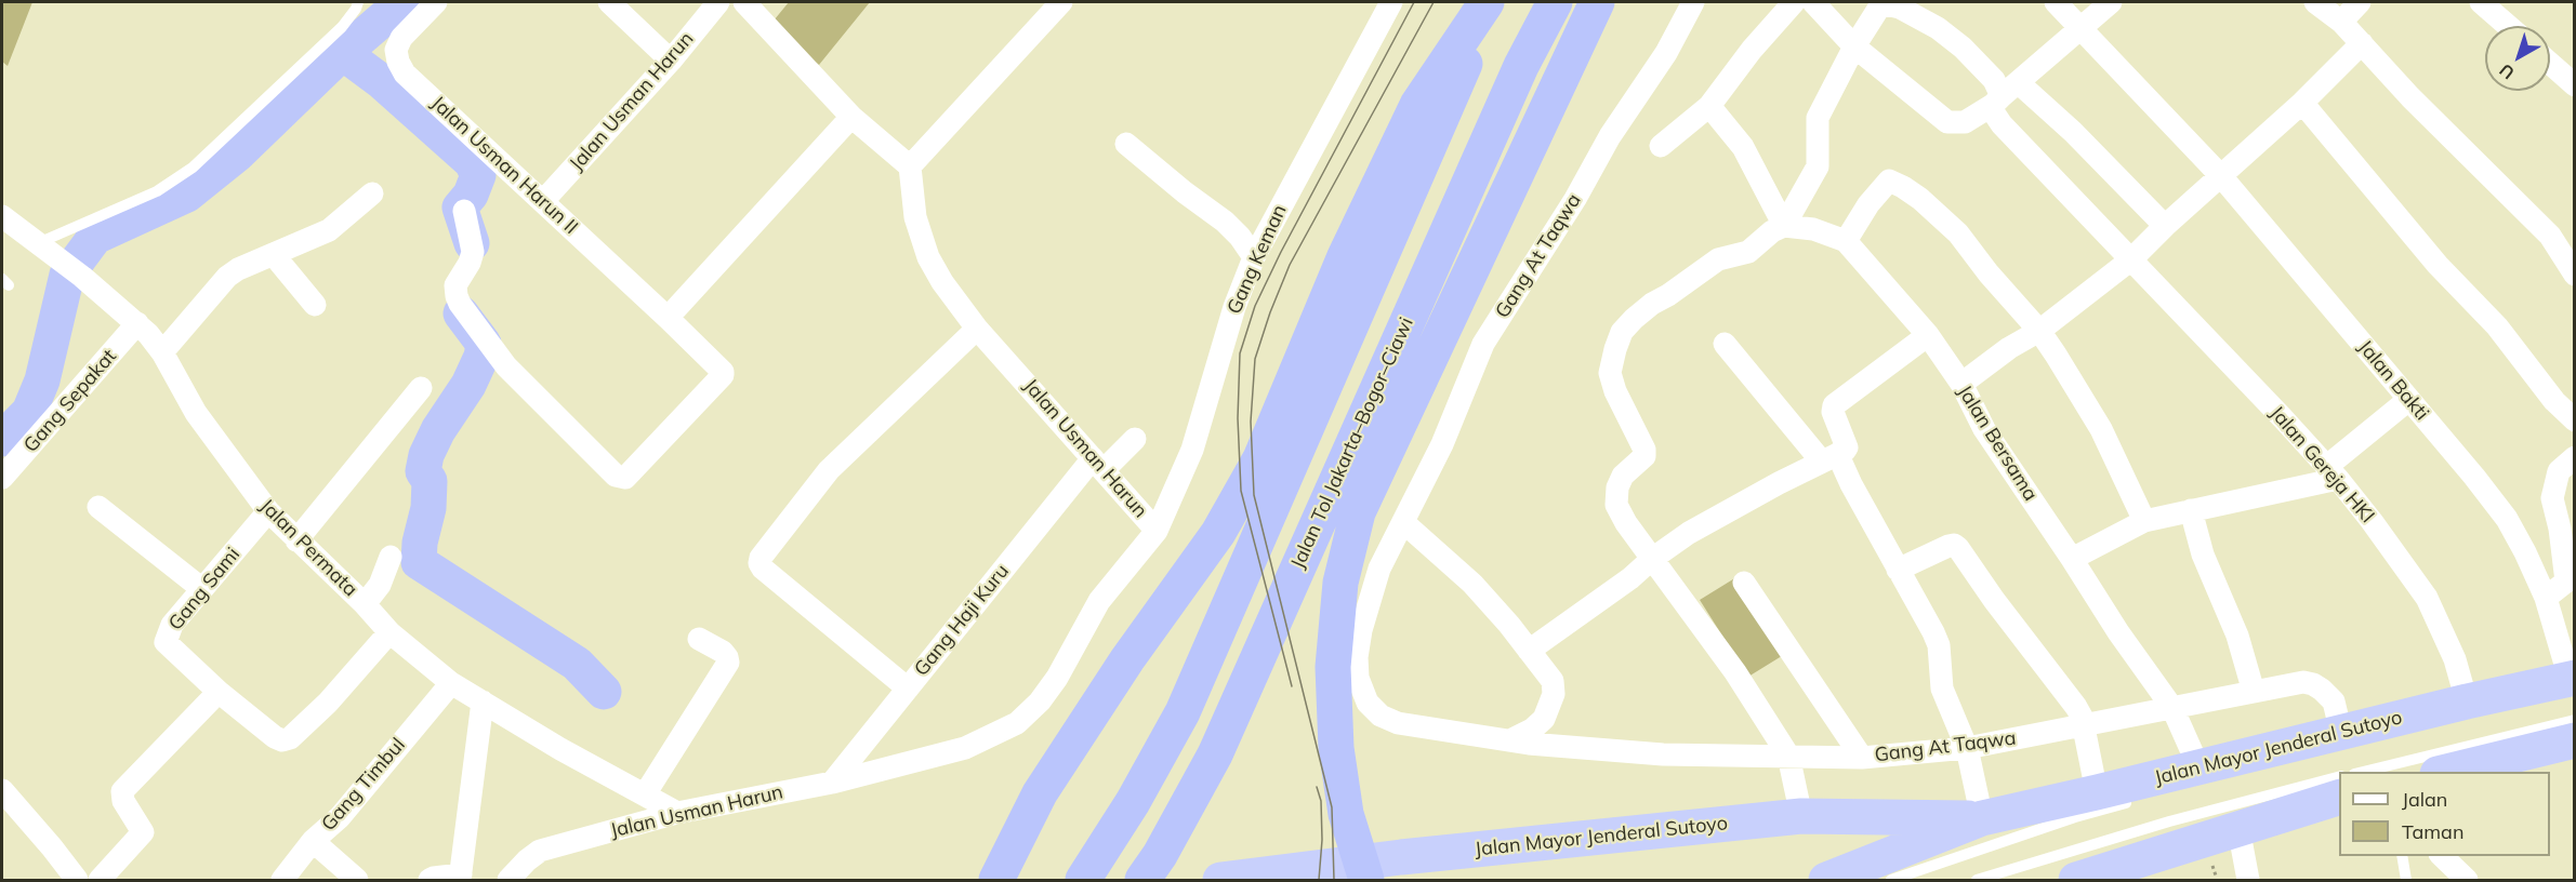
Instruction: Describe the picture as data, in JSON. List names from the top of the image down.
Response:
{
  "streets": {
    "highway": ["Jalan Tol Jakarta–Bogor–Ciawi", "Jalan Mayor Jenderal Sutoyo"],
    "street": [
      "Jalan Usman Harun",
      "Jalan Usman Harun II",
      "Gang At Taqwa",
      "Gang Keman",
      "Jalan Bakti",
      "Gang Sepakat",
      "Jalan Bersama",
      "Jalan Gereja HKI",
      "Jalan Permata",
      "Gang Sami",
      "Gang Haji Kuru",
      "Gang Timbul"
    ]
  },
  "crossings": [
    ["Jalan Usman Harun", "Jalan Usman Harun II"],
    ["Jalan Usman Harun", "Gang Keman"],
    ["Jalan Usman Harun", "Jalan Permata"],
    ["Jalan Usman Harun", "Gang Haji Kuru"],
    ["Gang At Taqwa", "Jalan Bersama"],
    ["Gang At Taqwa", "Jalan Mayor Jenderal Sutoyo"],
    ["Jalan Bakti", "Jalan Mayor Jenderal Sutoyo"],
    ["Gang Sepakat", "Jalan Permata"],
    ["Jalan Bersama", "Jalan Mayor Jenderal Sutoyo"],
    ["Jalan Gereja HKI", "Jalan Mayor Jenderal Sutoyo"],
    ["Jalan Permata", "Gang Sami"],
    ["Jalan Permata", "Gang Timbul"]
  ],
  "legend": ["Jalan", "Taman"],
  "north": "bottom left"
}
